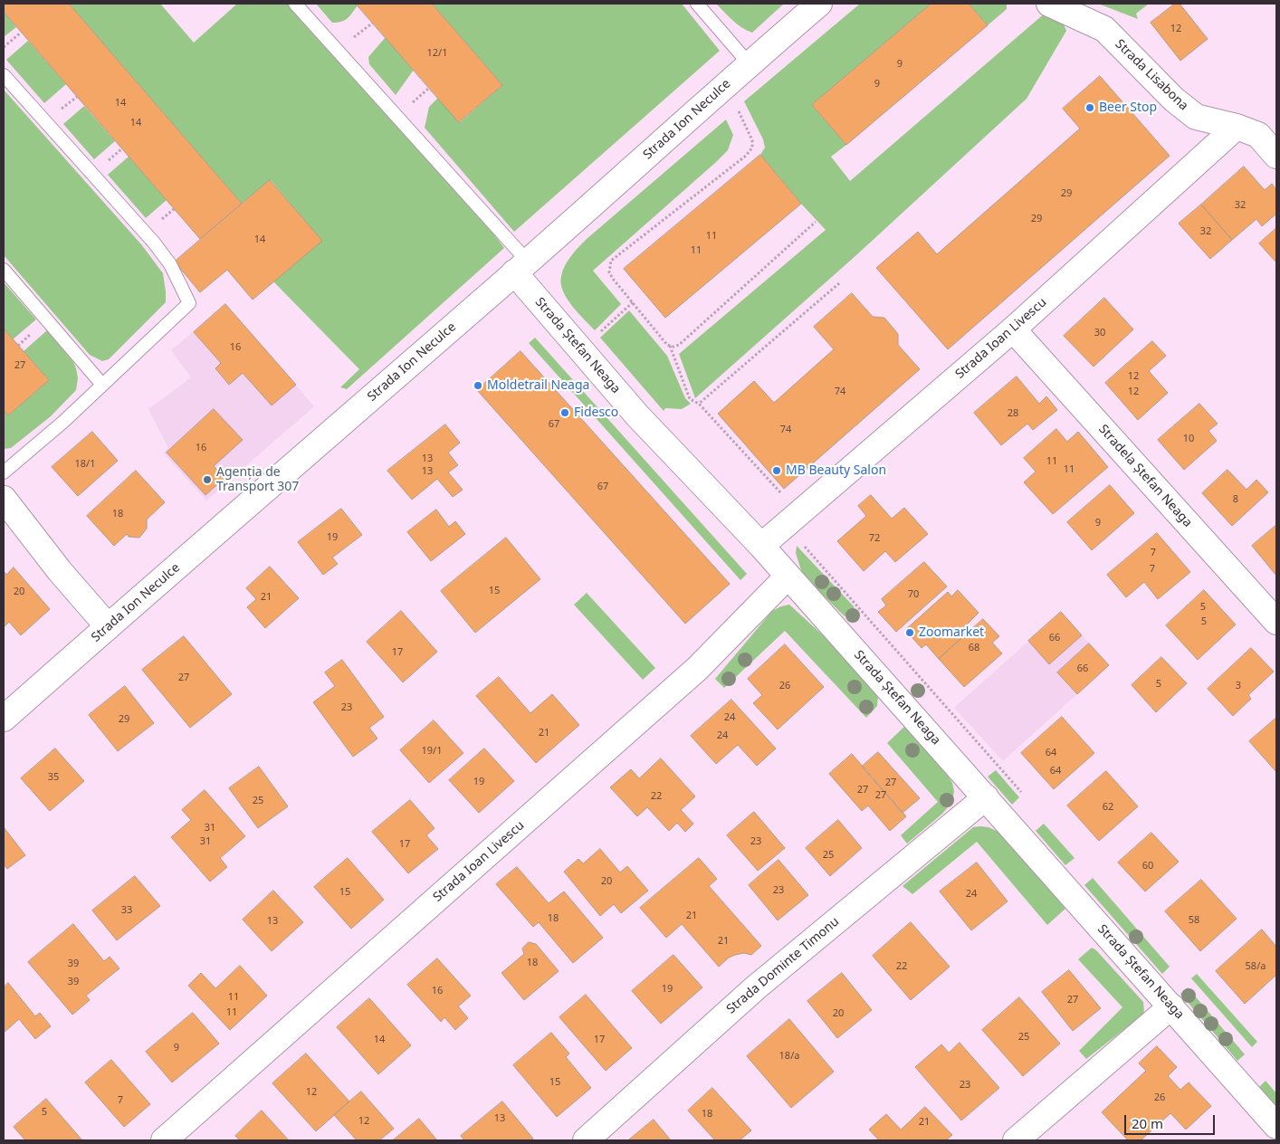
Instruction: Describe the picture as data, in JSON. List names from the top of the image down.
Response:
{
  "streets": {
    "street": [
      "Strada Lisabona",
      "Strada Ion Neculce",
      "Strada Ioan Livescu",
      "Strada Ștefan Neaga",
      "Stradela Ștefan Neaga",
      "Strada Dominte Timonu"
    ]
  },
  "crossings": [
    ["Strada Lisabona", "Strada Ioan Livescu"],
    ["Strada Ion Neculce", "Strada Ștefan Neaga"],
    ["Strada Ioan Livescu", "Strada Ștefan Neaga"],
    ["Strada Ioan Livescu", "Stradela Ștefan Neaga"],
    ["Strada Ștefan Neaga", "Strada Dominte Timonu"]
  ],
  "places": [
    "Beer Stop",
    "Moldetrail Neaga",
    "Fidesco",
    "MB Beauty Salon",
    "Agenția de Transport 307",
    "Zoomarket"
  ],
  "house_numbers": [
    "12",
    "12/1",
    "9",
    "9",
    "14",
    "14",
    "29",
    "32",
    "29",
    "32",
    "11",
    "14",
    "11",
    "30",
    "16",
    "27",
    "12",
    "74",
    "12",
    "28",
    "67",
    "74",
    "10",
    "16",
    "13",
    "11",
    "18/1",
    "11",
    "13",
    "67",
    "8",
    "18",
    "9",
    "19",
    "72",
    "7",
    "7",
    "15",
    "20",
    "70",
    "21",
    "5",
    "5",
    "66",
    "68",
    "17",
    "66",
    "27",
    "5",
    "26",
    "3",
    "23",
    "24",
    "29",
    "21",
    "24",
    "19/1",
    "64",
    "64",
    "35",
    "19",
    "27",
    "27",
    "27",
    "22",
    "25",
    "62",
    "31",
    "31",
    "23",
    "17",
    "25",
    "60",
    "20",
    "23",
    "15",
    "24",
    "33",
    "21",
    "18",
    "58",
    "13",
    "21",
    "18",
    "39",
    "22",
    "58/a",
    "39",
    "19",
    "16",
    "11",
    "27",
    "11",
    "20",
    "25",
    "14",
    "17",
    "9",
    "18/a",
    "15",
    "23",
    "12",
    "26",
    "7",
    "5",
    "18",
    "13",
    "12",
    "21"
  ],
  "scale_bar": "20 m"
}
